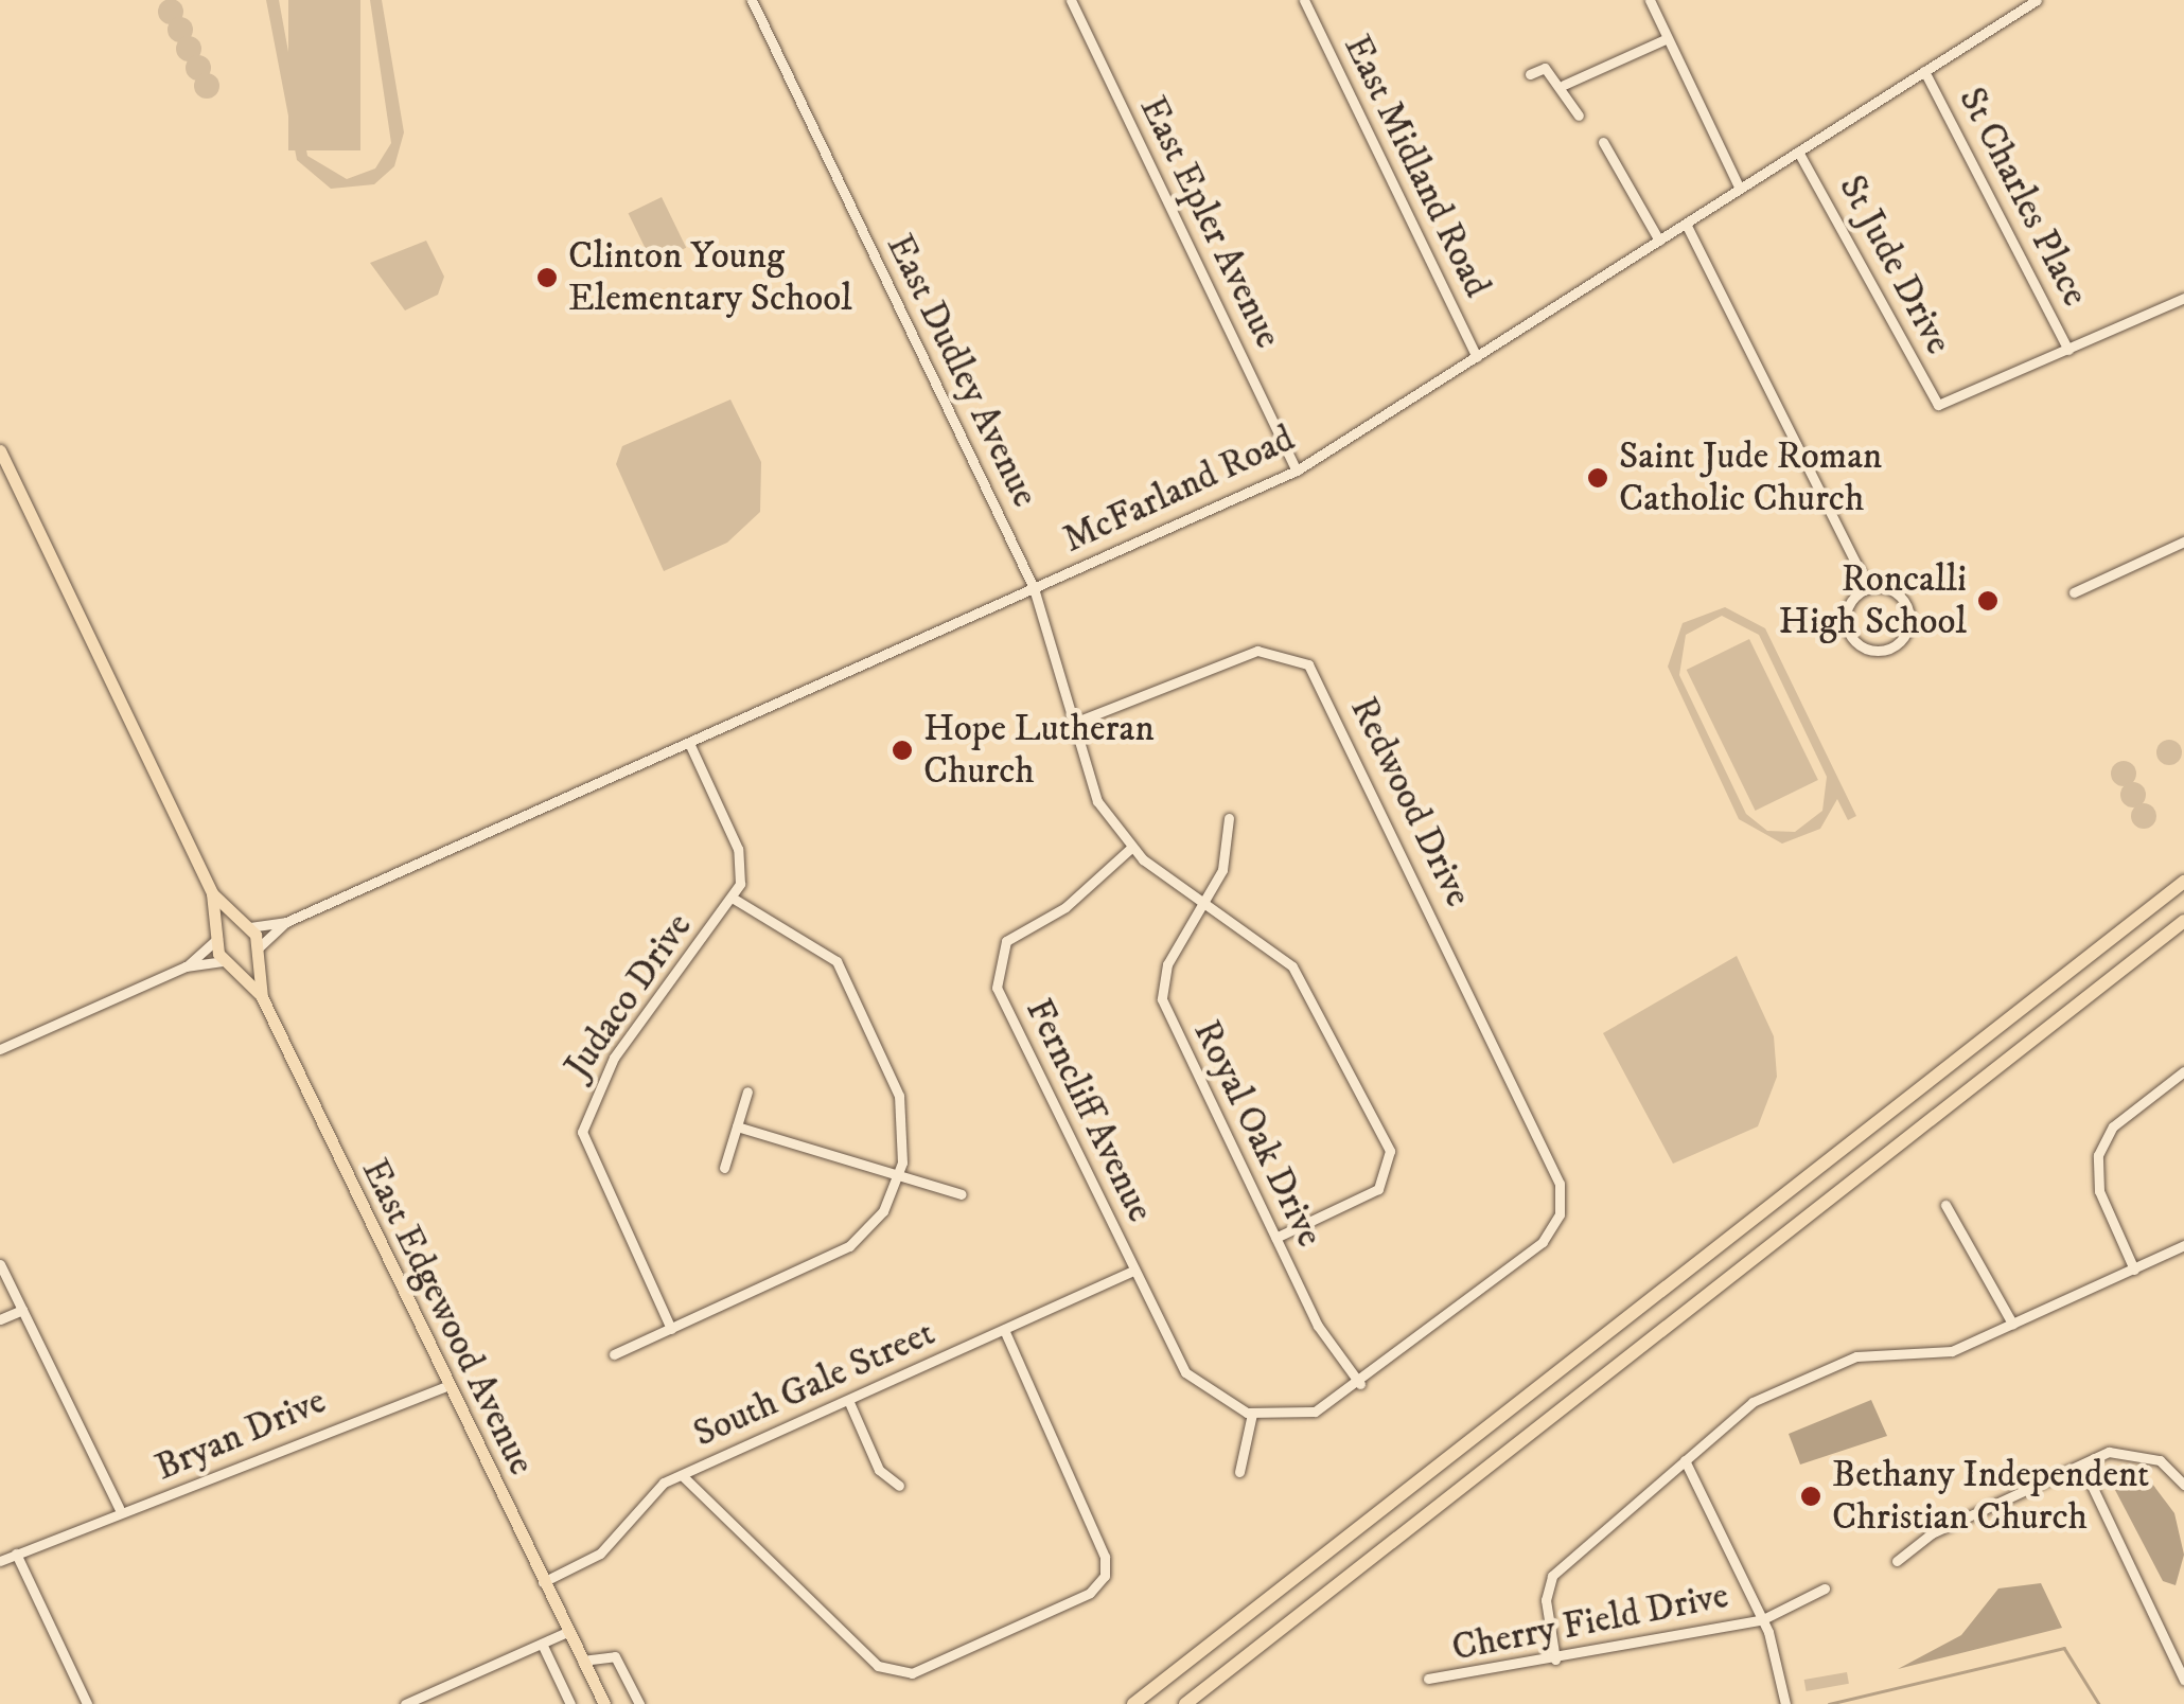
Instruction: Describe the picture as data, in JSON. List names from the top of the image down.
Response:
{
  "streets": {
    "main road": ["East Edgewood Avenue"],
    "street": [
      "East Midland Road",
      "St Charles Place",
      "East Epler Avenue",
      "St Jude Drive",
      "East Dudley Avenue",
      "McFarland Road",
      "Redwood Drive",
      "Judaco Drive",
      "Ferncliff Avenue",
      "Royal Oak Drive",
      "South Gale Street",
      "Bryan Drive",
      "Cherry Field Drive"
    ]
  },
  "crossings": [
    ["East Midland Road", "McFarland Road"],
    ["St Charles Place", "St Jude Drive"],
    ["St Charles Place", "McFarland Road"],
    ["East Epler Avenue", "McFarland Road"],
    ["St Jude Drive", "McFarland Road"],
    ["East Dudley Avenue", "McFarland Road"],
    ["East Dudley Avenue", "Redwood Drive"],
    ["East Dudley Avenue", "Ferncliff Avenue"],
    ["East Dudley Avenue", "Royal Oak Drive"],
    ["McFarland Road", "East Edgewood Avenue"],
    ["Redwood Drive", "Royal Oak Drive"],
    ["Ferncliff Avenue", "South Gale Street"],
    ["East Edgewood Avenue", "South Gale Street"],
    ["East Edgewood Avenue", "Bryan Drive"]
  ],
  "places": [
    "Clinton Young Elementary School",
    "Saint Jude Roman Catholic Church",
    "Roncalli High School",
    "Hope Lutheran Church",
    "Bethany Independent Christian Church"
  ]
}
